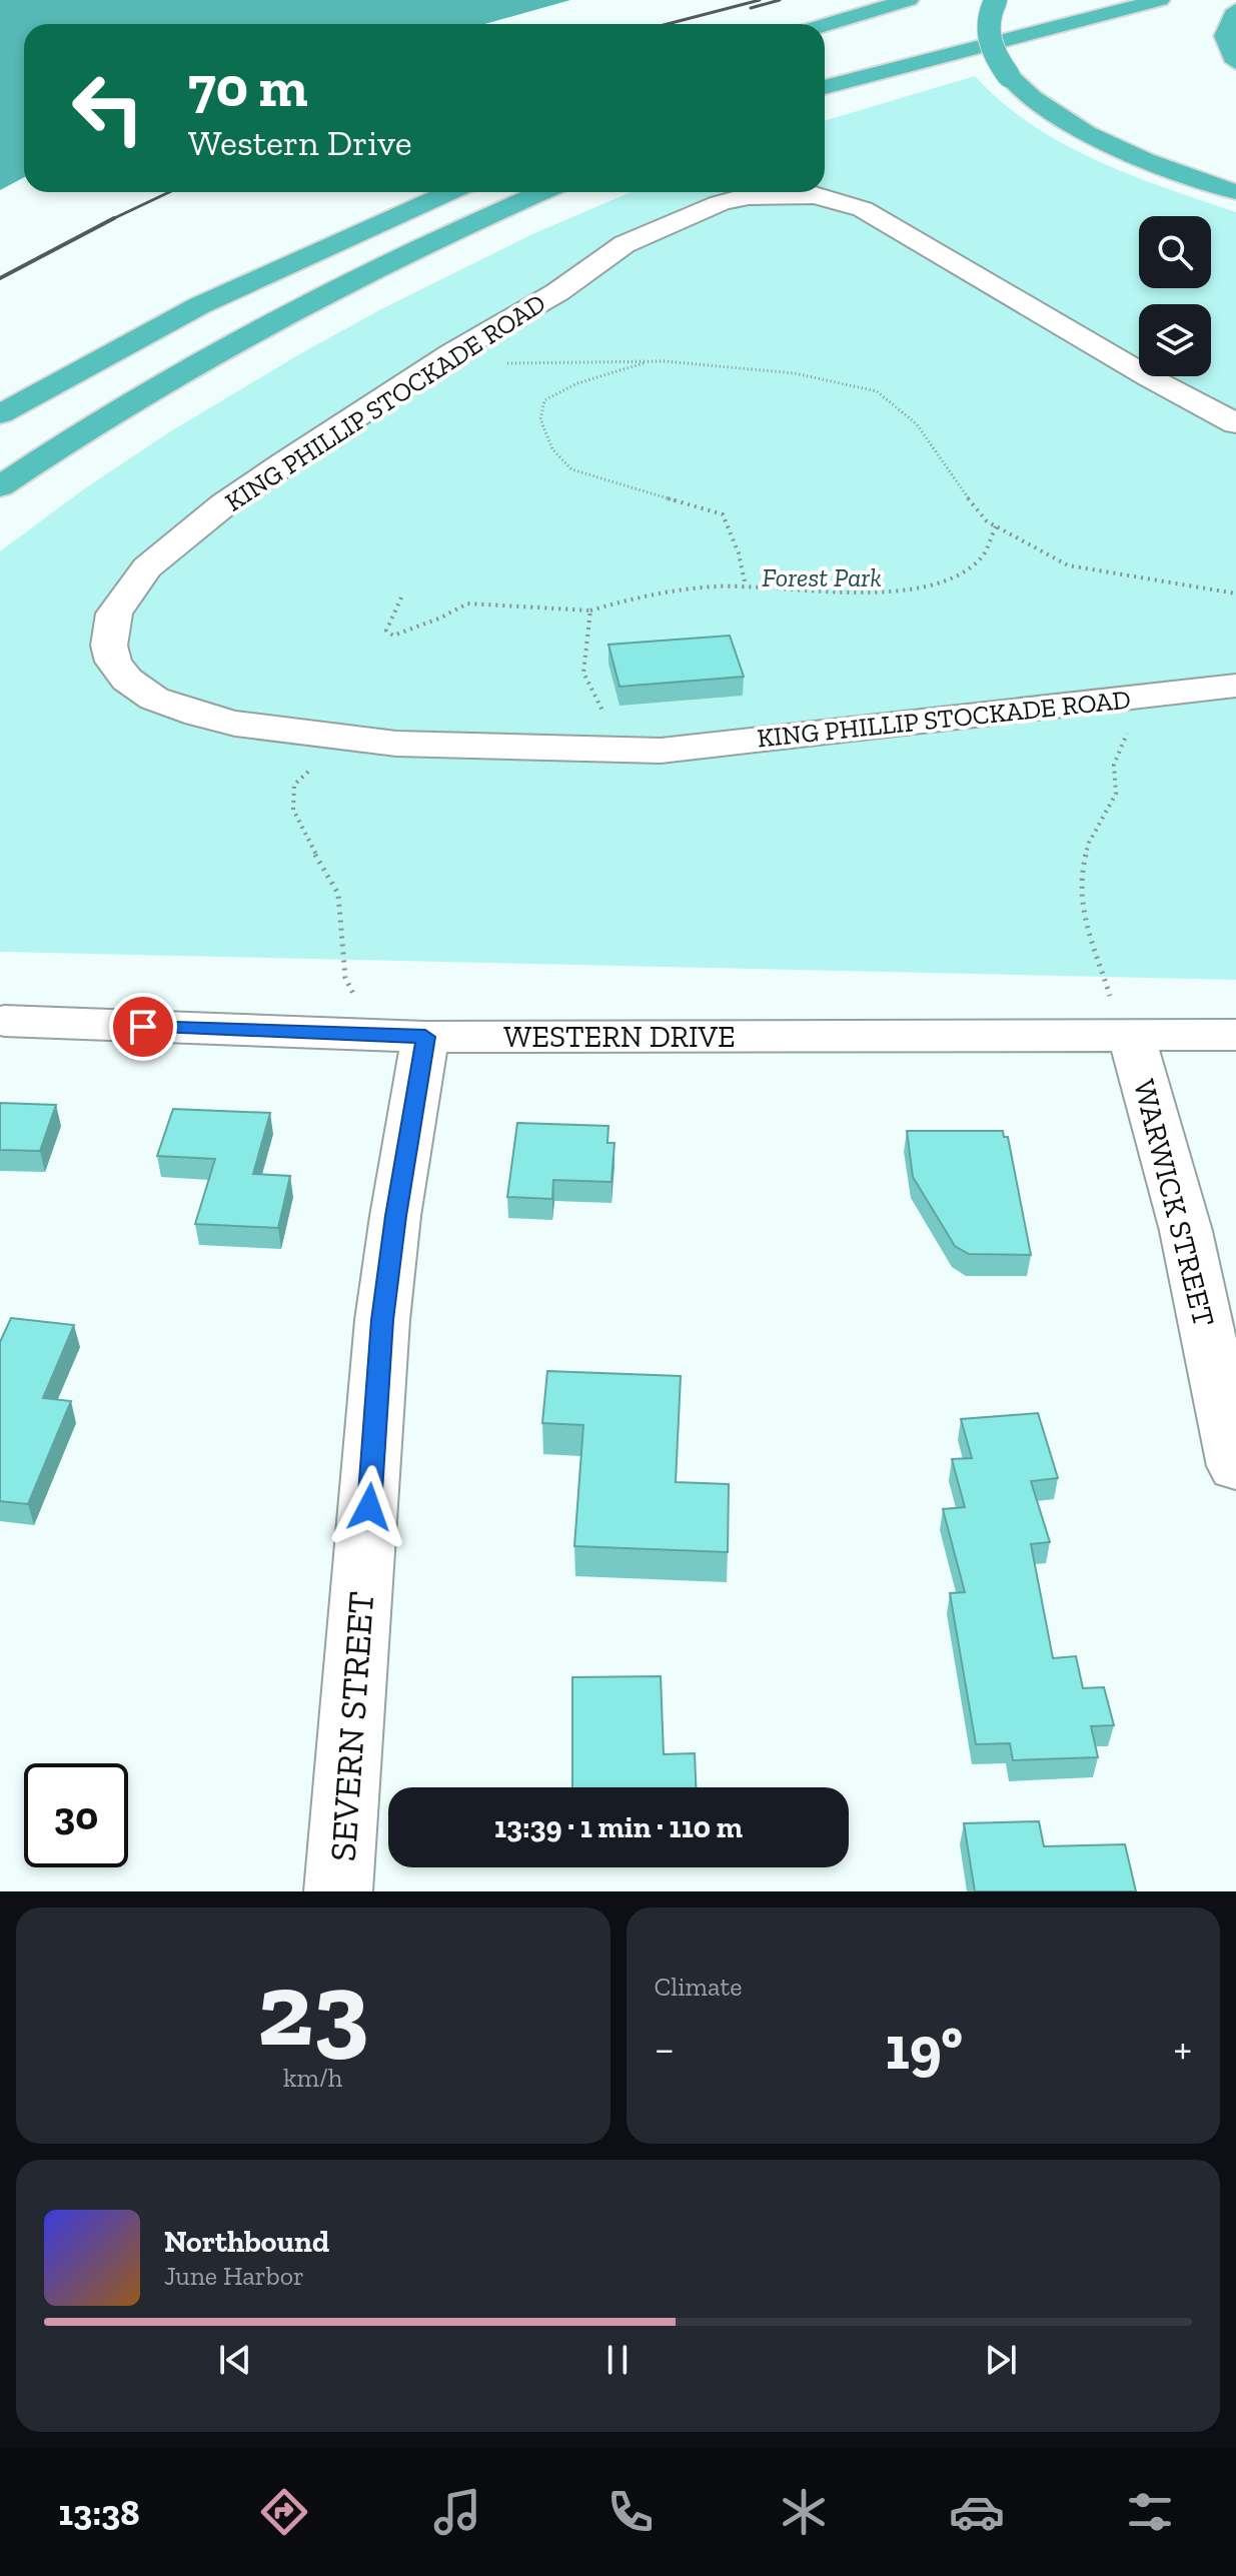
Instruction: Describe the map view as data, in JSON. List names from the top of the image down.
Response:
{
  "streets": {
    "street": [
      "KING PHILLIP STOCKADE ROAD",
      "WESTERN DRIVE",
      "WARWICK STREET",
      "SEVERN STREET"
    ]
  },
  "crossings": [
    ["WESTERN DRIVE", "WARWICK STREET"],
    ["WESTERN DRIVE", "SEVERN STREET"]
  ],
  "parks": ["Forest Park"],
  "page": {
    "turn": ["70 m", "Western Drive"],
    "limit": "30",
    "trip": "13:39 · 1 min · 110 m",
    "tile": [
      ["23", "km/h"],
      "Climate"
    ],
    "heat": ["−", "19°", "+"],
    "song": ["Northbound", "June Harbor"],
    "tabs": "13:38"
  }
}
